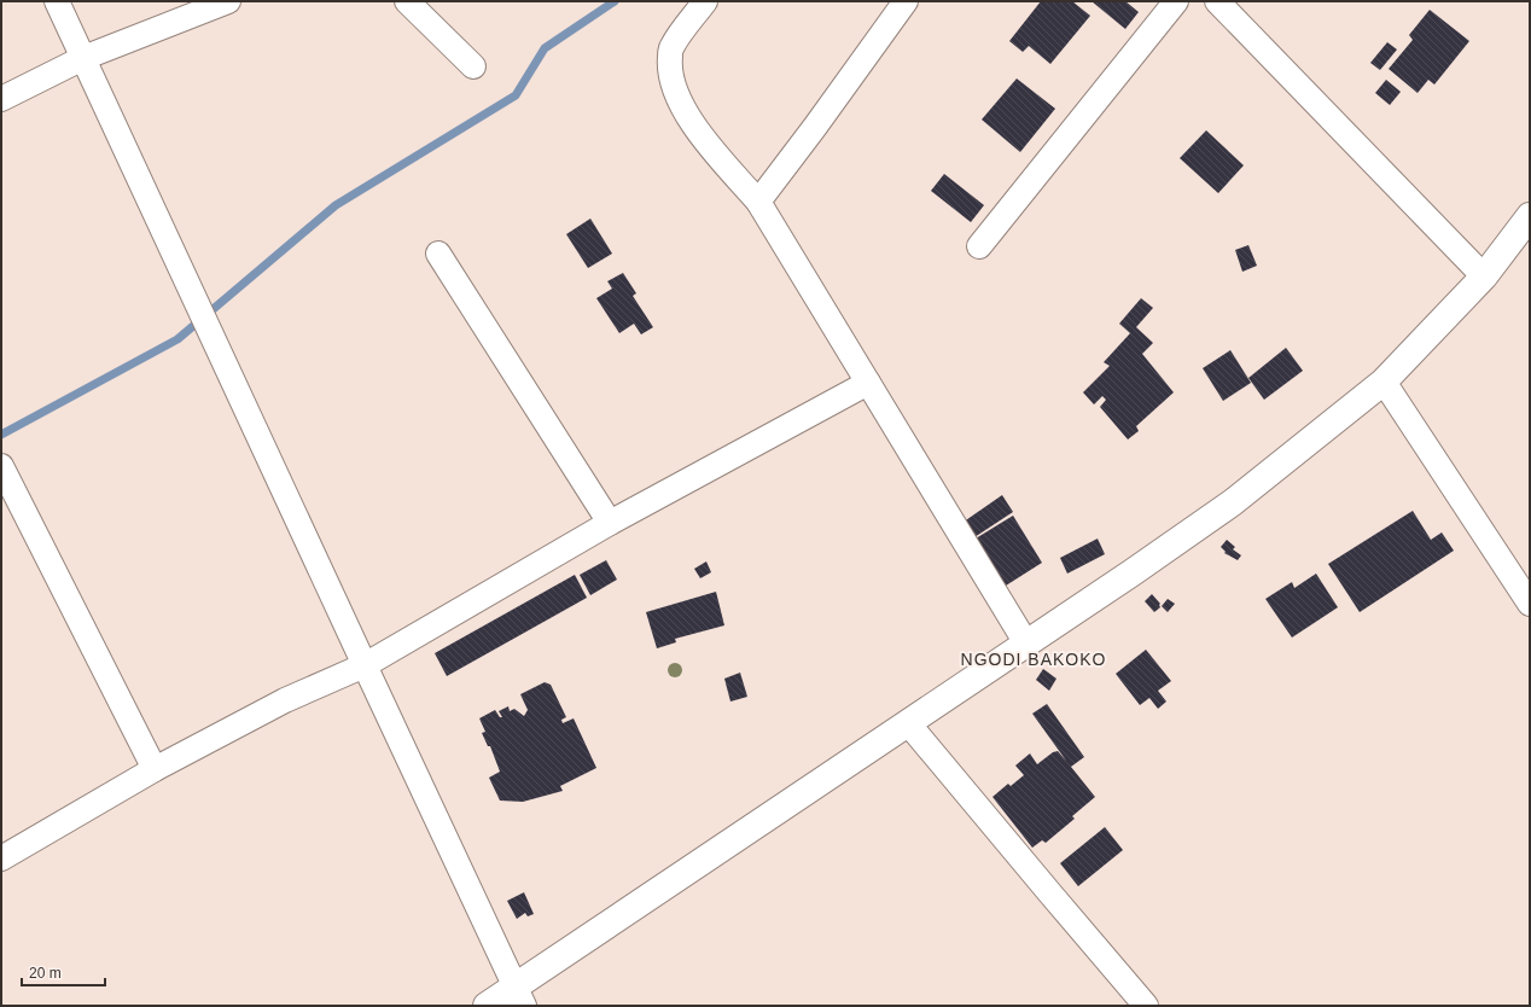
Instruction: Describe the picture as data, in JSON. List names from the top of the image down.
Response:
{
  "districts": ["NGODI BAKOKO"],
  "scale_bar": "20 m"
}
